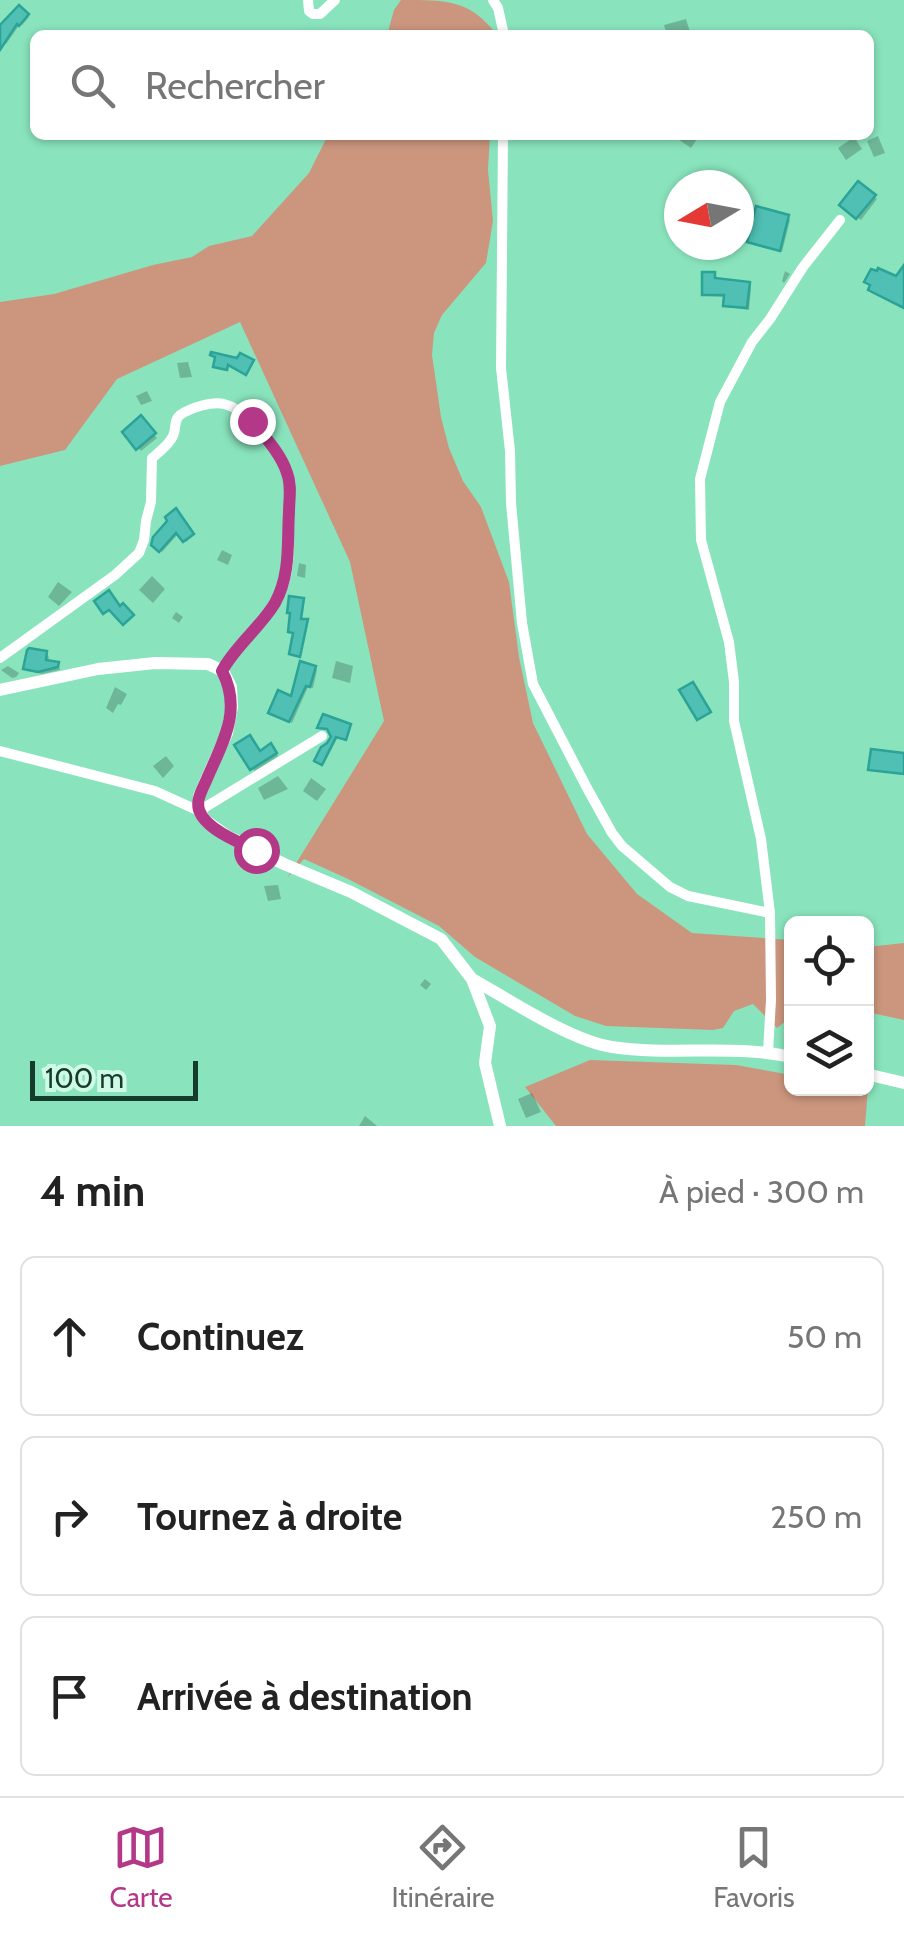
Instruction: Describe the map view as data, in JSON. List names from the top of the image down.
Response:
{
  "scale_bar": "100 m",
  "north": "left",
  "page": {
    "search": "Rechercher",
    "scale": "100 m",
    "heading": ["4 min", "À pied · 300 m"],
    "list": [
      ["Continuez", "50 m"],
      ["Tournez à droite", "250 m"],
      "Arrivée à destination"
    ],
    "nav": ["Carte", "Itinéraire", "Favoris"]
  }
}
